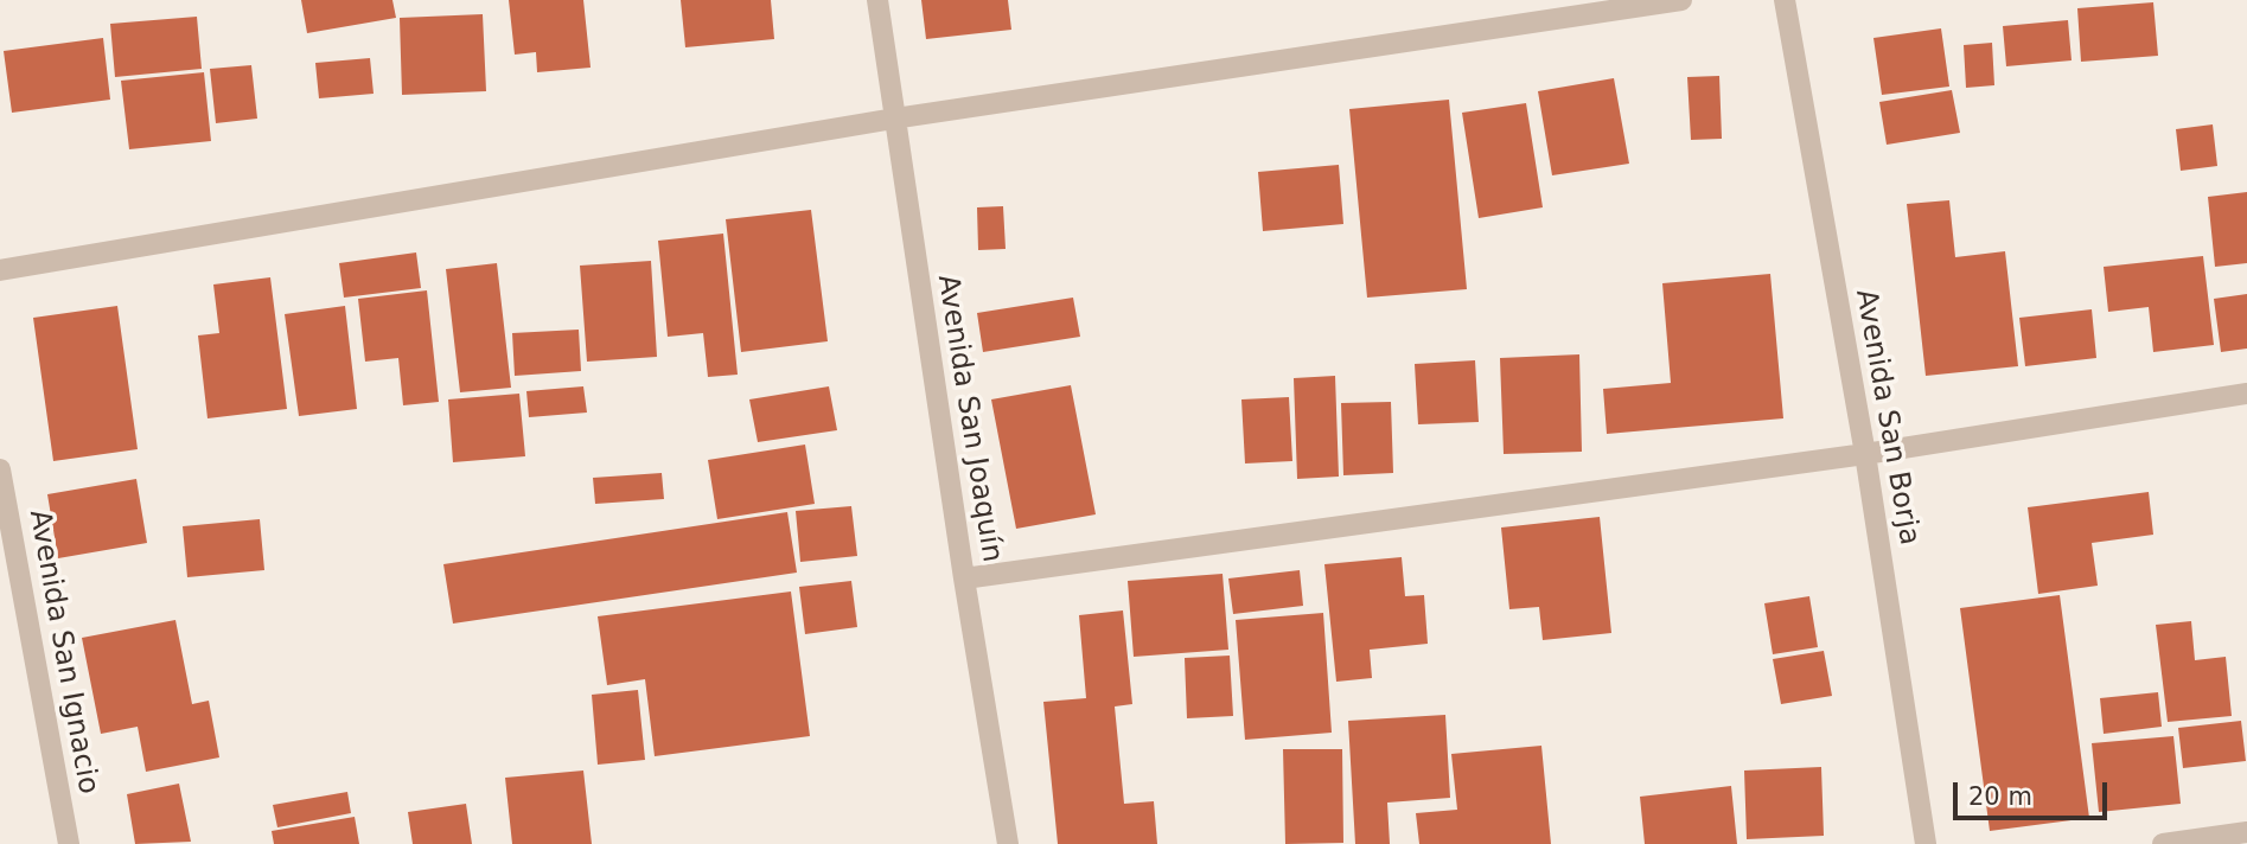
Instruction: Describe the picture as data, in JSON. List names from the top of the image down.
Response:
{
  "streets": {
    "street": ["Avenida San Borja", "Avenida San Joaquín", "Avenida San Ignacio"]
  },
  "scale_bar": "20 m"
}
